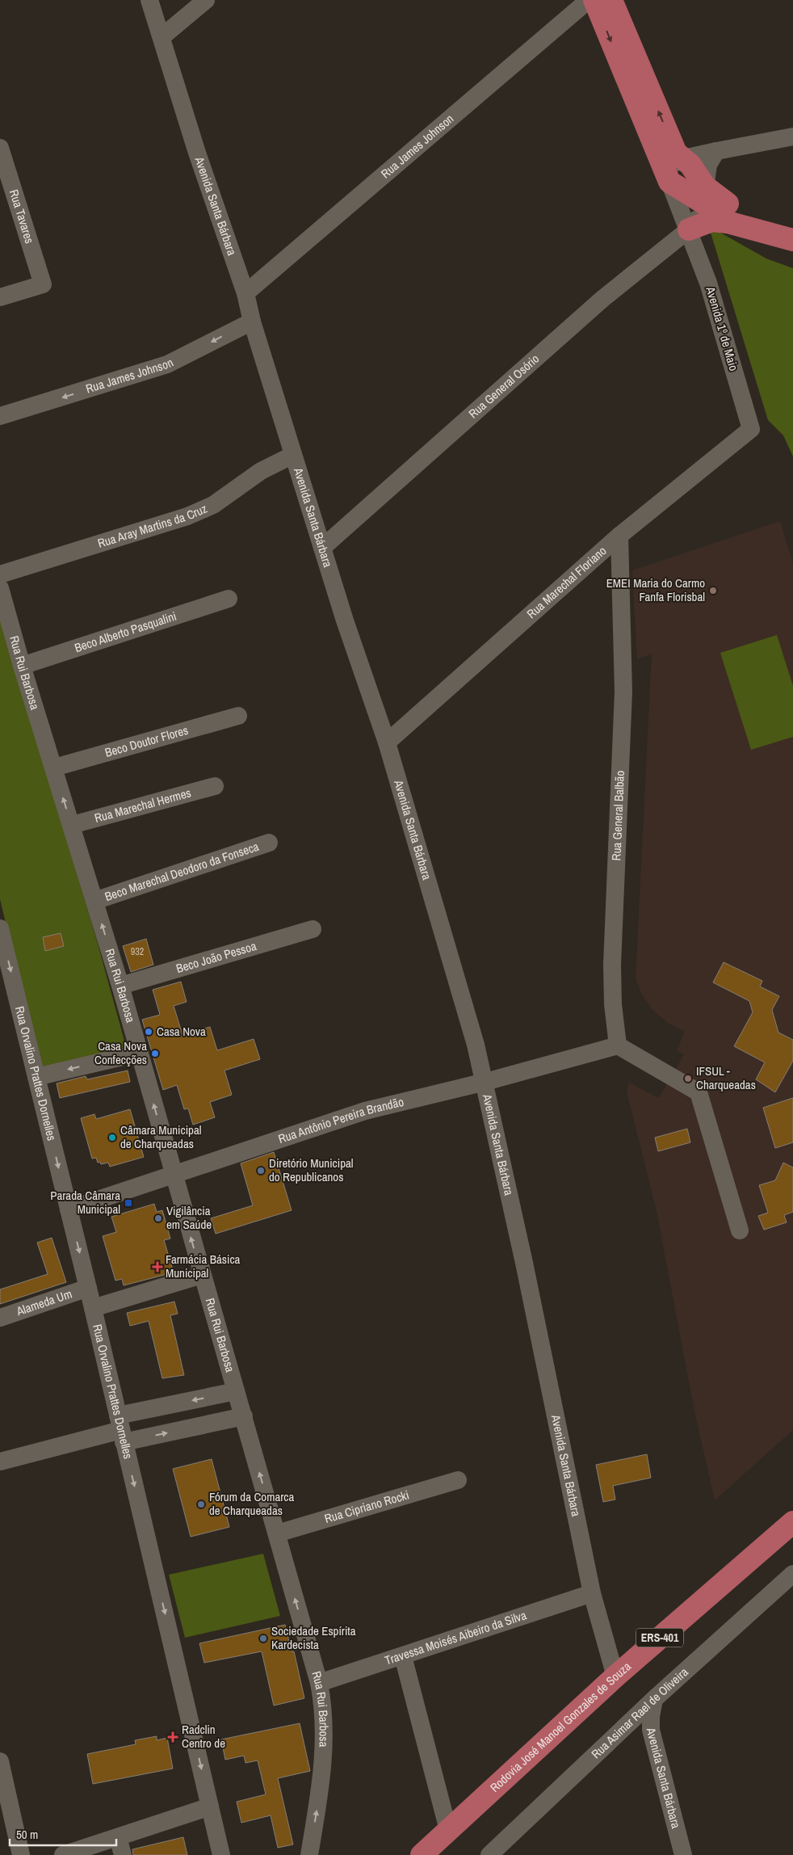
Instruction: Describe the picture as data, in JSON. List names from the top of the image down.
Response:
{
  "streets": {
    "main road": ["Avenida 1º de Maio", "ERS-401", "Rodovia José Manoel Gonzales de Souza"],
    "street": [
      "Rua James Johnson",
      "Avenida Santa Bárbara",
      "Rua Tavares",
      "Rua General Osório",
      "Rua Aray Martins da Cruz",
      "Rua Marechal Floriano",
      "Beco Alberto Pasqualini",
      "Rua Rui Barbosa",
      "Beco Doutor Flores",
      "Rua Marechal Hermes",
      "Rua General Balbão",
      "Beco Marechal Deodoro da Fonseca",
      "Beco João Pessoa",
      "Rua Orvalino Prattes Dornelles",
      "Rua Antônio Pereira Brandão",
      "Alameda Um",
      "Rua Cipriano Rocki",
      "Travessa Moisés Aibeiro da Silva",
      "Rua Asimar Rael de Oliveira"
    ]
  },
  "crossings": [
    ["Rua James Johnson", "Avenida Santa Bárbara"],
    ["Avenida Santa Bárbara", "Rua General Osório"],
    ["Avenida Santa Bárbara", "Rua Aray Martins da Cruz"],
    ["Avenida Santa Bárbara", "Rua Marechal Floriano"],
    ["Avenida Santa Bárbara", "Rua Antônio Pereira Brandão"],
    ["Avenida Santa Bárbara", "Travessa Moisés Aibeiro da Silva"],
    ["Avenida Santa Bárbara", "Rua Asimar Rael de Oliveira"],
    ["Avenida Santa Bárbara", "Rodovia José Manoel Gonzales de Souza"],
    ["Avenida 1º de Maio", "Rua General Osório"],
    ["Avenida 1º de Maio", "Rua Marechal Floriano"],
    ["Rua Marechal Floriano", "Rua General Balbão"],
    ["Beco Alberto Pasqualini", "Rua Rui Barbosa"],
    ["Rua Rui Barbosa", "Beco Doutor Flores"],
    ["Rua Rui Barbosa", "Rua Marechal Hermes"],
    ["Rua Rui Barbosa", "Beco Marechal Deodoro da Fonseca"],
    ["Rua Rui Barbosa", "Beco João Pessoa"],
    ["Rua Rui Barbosa", "Rua Antônio Pereira Brandão"],
    ["Rua Rui Barbosa", "Rua Cipriano Rocki"],
    ["Rua Rui Barbosa", "Travessa Moisés Aibeiro da Silva"],
    ["Rua General Balbão", "Rua Antônio Pereira Brandão"],
    ["Rua Orvalino Prattes Dornelles", "Rua Antônio Pereira Brandão"],
    ["Rua Orvalino Prattes Dornelles", "Alameda Um"]
  ],
  "one_way": ["Rua James Johnson", "Rua Rui Barbosa", "Rua Orvalino Prattes Dornelles"],
  "places": {
    "other": [
      "EMEI Maria do Carmo Fanfa Florisbal",
      "Casa Nova",
      "Casa Nova Confecções",
      "IFSUL - Charqueadas",
      "Câmara Municipal de Charqueadas",
      "Diretório Municipal do Republicanos",
      "Vigilância em Saúde",
      "Fórum da Comarca de Charqueadas",
      "Sociedade Espírita Kardecista"
    ],
    "transit": ["Parada Câmara Municipal"],
    "health": ["Farmácia Básica Municipal", "Radclin Centro de"]
  },
  "house_numbers": ["932"],
  "scale_bar": "50 m"
}
